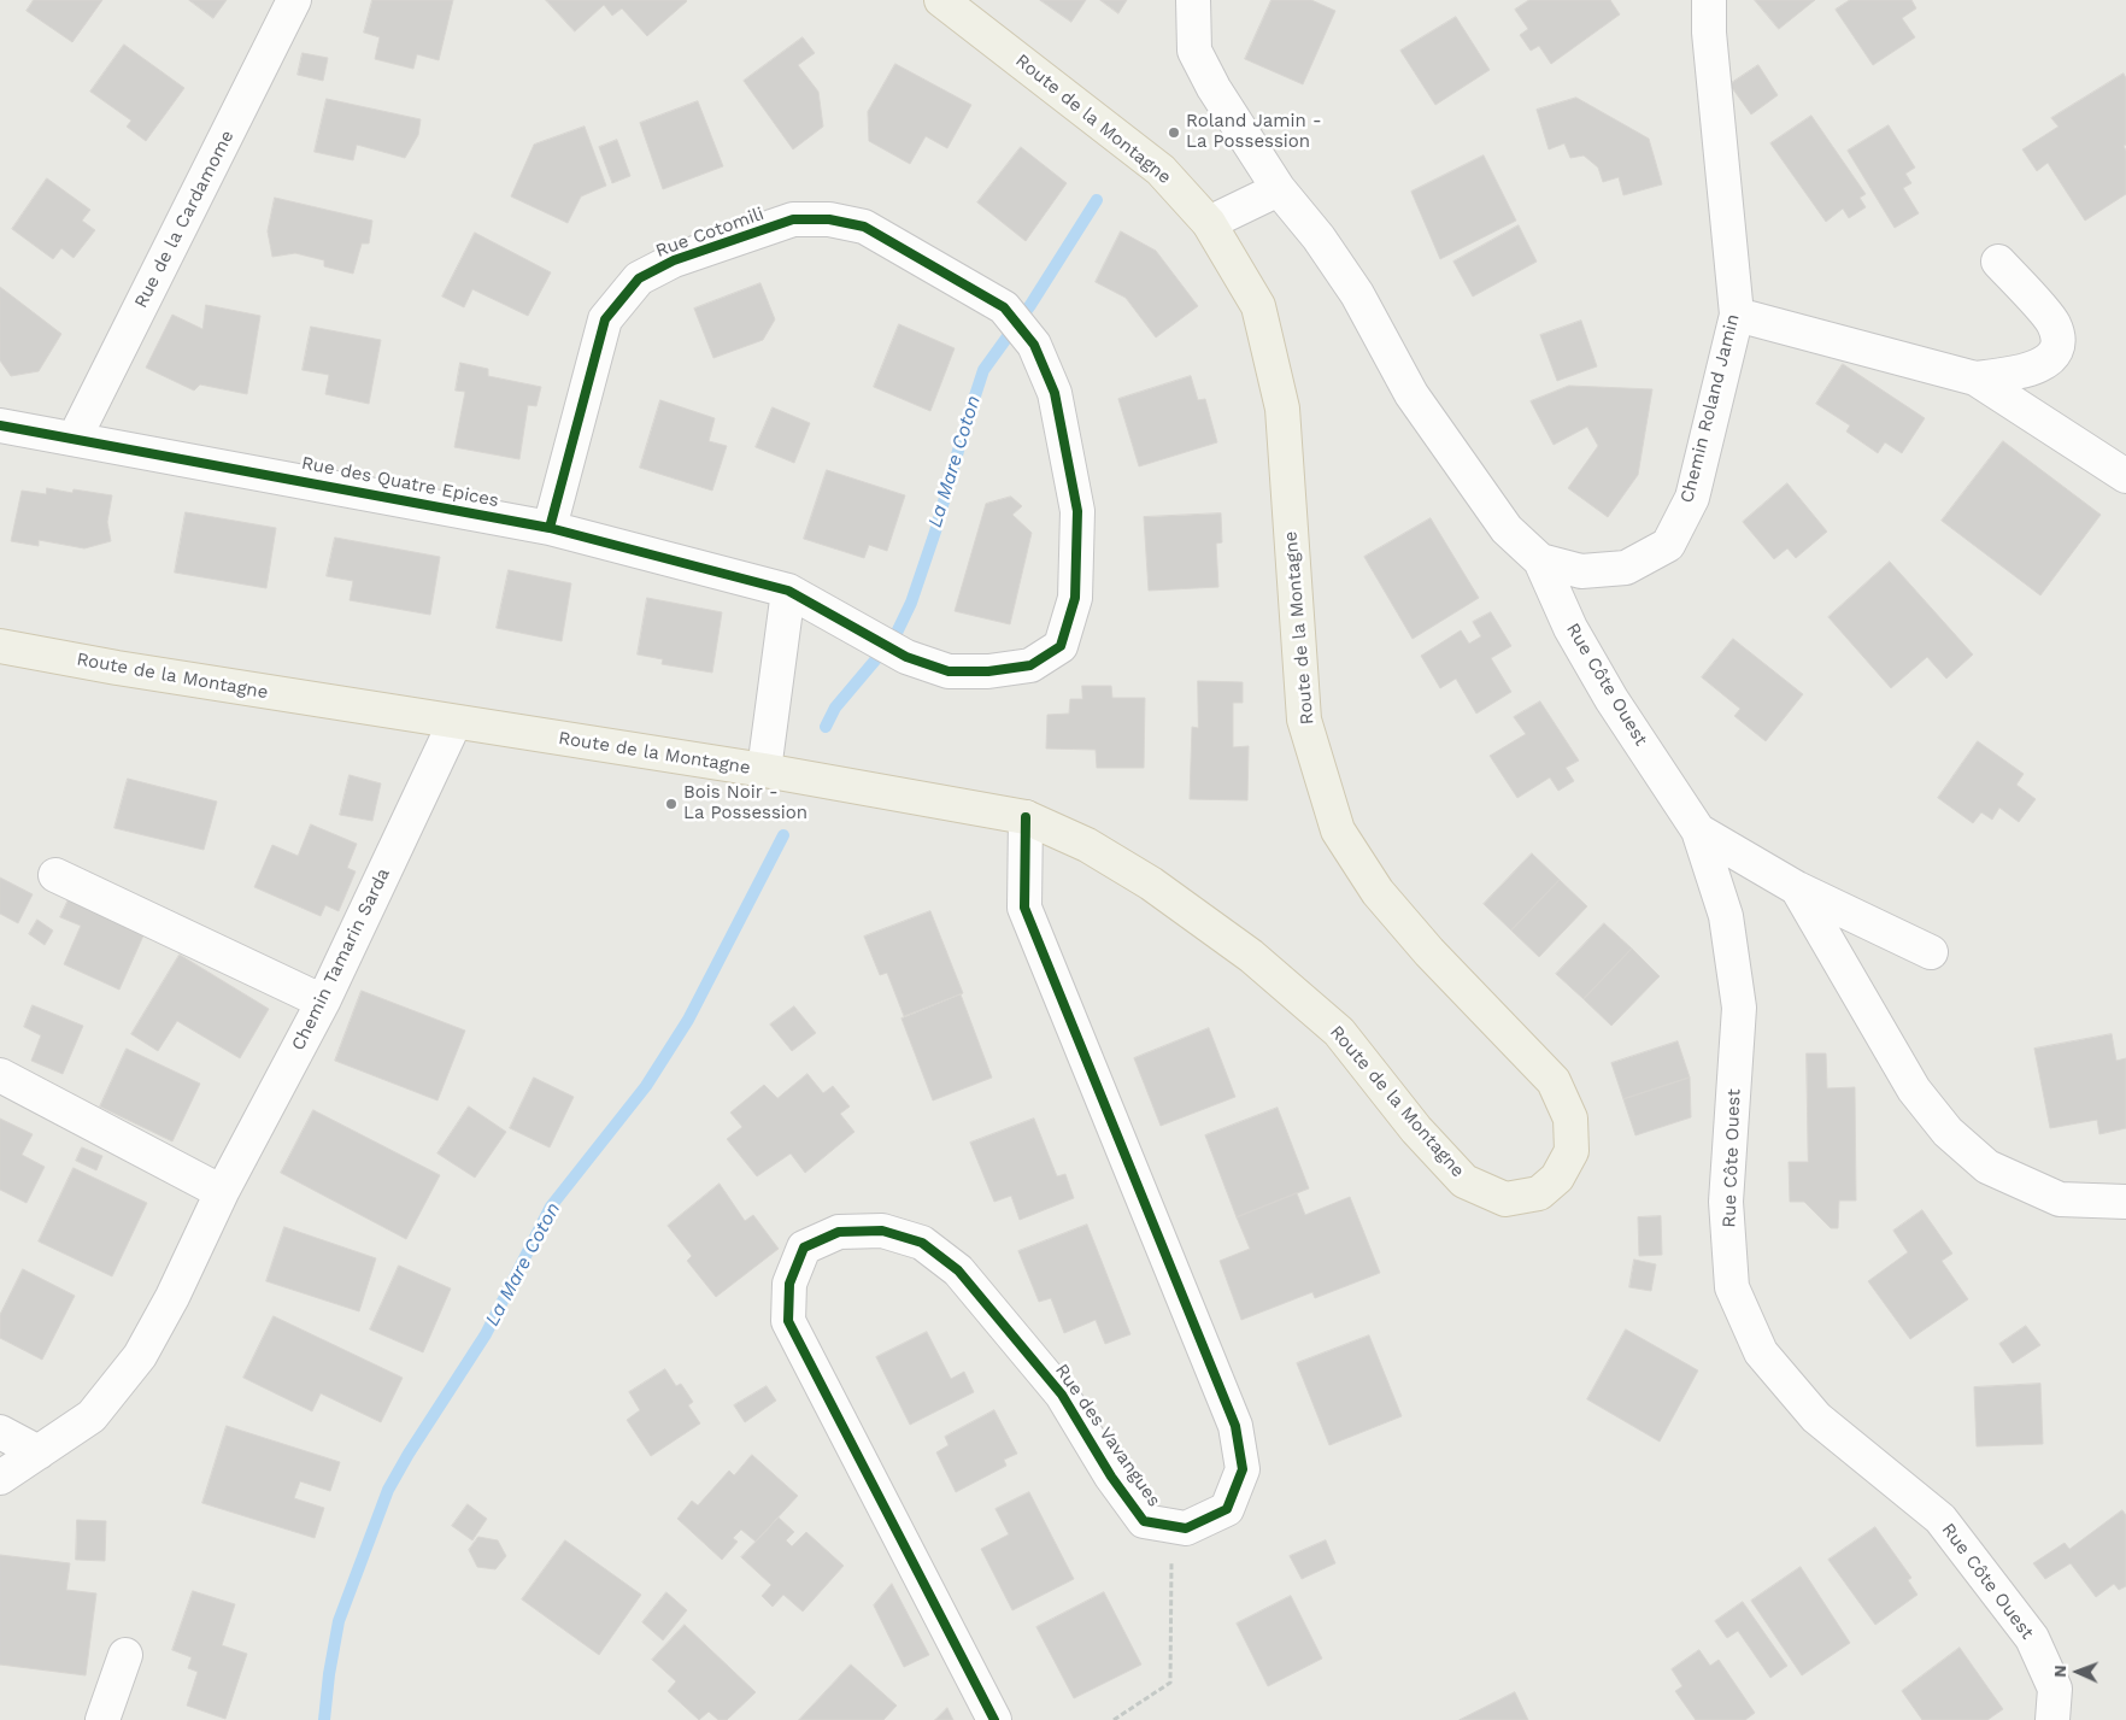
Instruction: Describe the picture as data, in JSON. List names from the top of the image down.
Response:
{
  "streets": {
    "main road": ["Route de la Montagne"],
    "street": [
      "Rue de la Cardamome",
      "Rue Cotomili",
      "Chemin Roland Jamin",
      "Rue des Quatre Epices",
      "Rue Côte Ouest",
      "Chemin Tamarin Sarda",
      "Rue des Vavangues"
    ]
  },
  "crossings": [
    ["Route de la Montagne", "Chemin Tamarin Sarda"],
    ["Route de la Montagne", "Rue des Vavangues"],
    ["Rue de la Cardamome", "Rue des Quatre Epices"],
    ["Rue Cotomili", "Rue des Quatre Epices"],
    ["Chemin Roland Jamin", "Rue Côte Ouest"]
  ],
  "water": ["La Mare Coton"],
  "places": ["Roland Jamin - La Possession", "Bois Noir - La Possession"],
  "north": "left"
}
